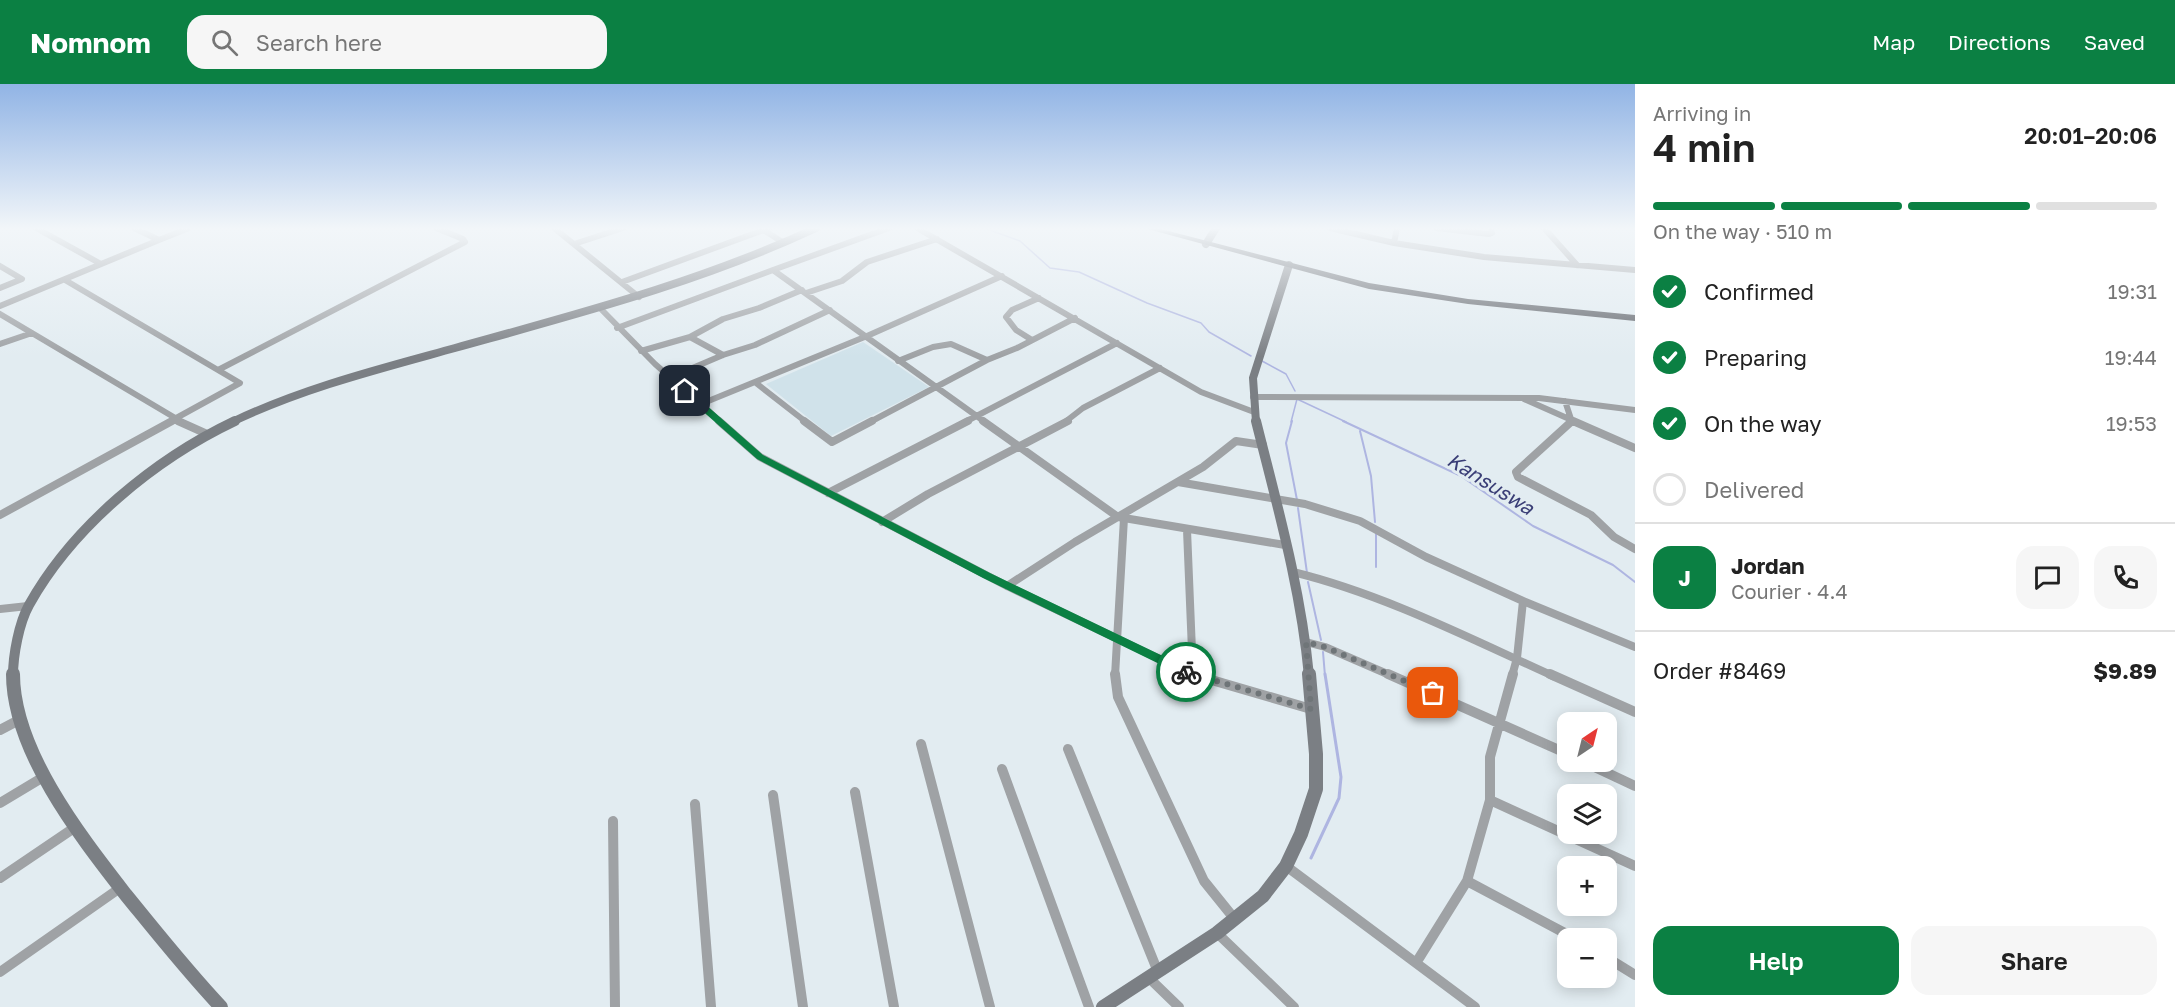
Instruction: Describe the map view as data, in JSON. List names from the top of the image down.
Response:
{
  "water": ["Kansuswa"],
  "north": "top right",
  "page": {
    "header": "Nomnom",
    "search": "Search here",
    "nav": ["Map", "Directions", "Saved"],
    "heading": ["4 min", "Arriving in", "20:01–20:06"],
    "panel": [
      "Jordan",
      "Courier · 4.4",
      "Order #8469",
      "$9.89"
    ],
    "bar": "On the way · 510 m",
    "list": [
      ["Confirmed", "19:31"],
      ["Preparing", "19:44"],
      ["On the way", "19:53"],
      "Delivered"
    ],
    "round": "J",
    "map_buttons": ["+", "−"],
    "buttons": ["Help", "Share"]
  }
}
